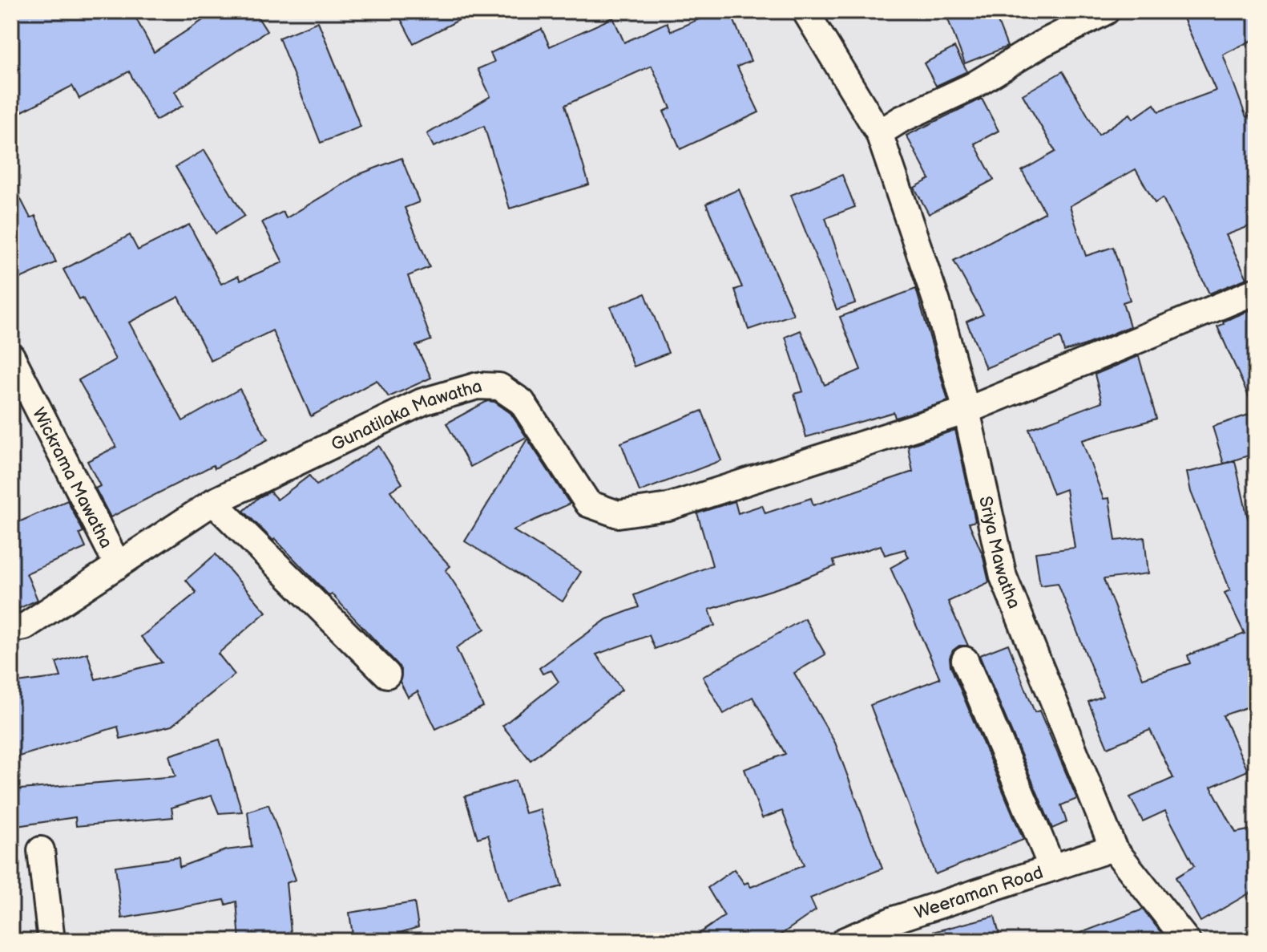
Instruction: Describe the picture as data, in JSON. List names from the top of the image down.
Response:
{
  "streets": {
    "street": [
      "Gunatilaka Mawatha",
      "Wickrama Mawatha",
      "Sriya Mawatha",
      "Weeraman Road"
    ]
  },
  "crossings": [
    ["Gunatilaka Mawatha", "Wickrama Mawatha"],
    ["Gunatilaka Mawatha", "Sriya Mawatha"],
    ["Sriya Mawatha", "Weeraman Road"]
  ]
}
